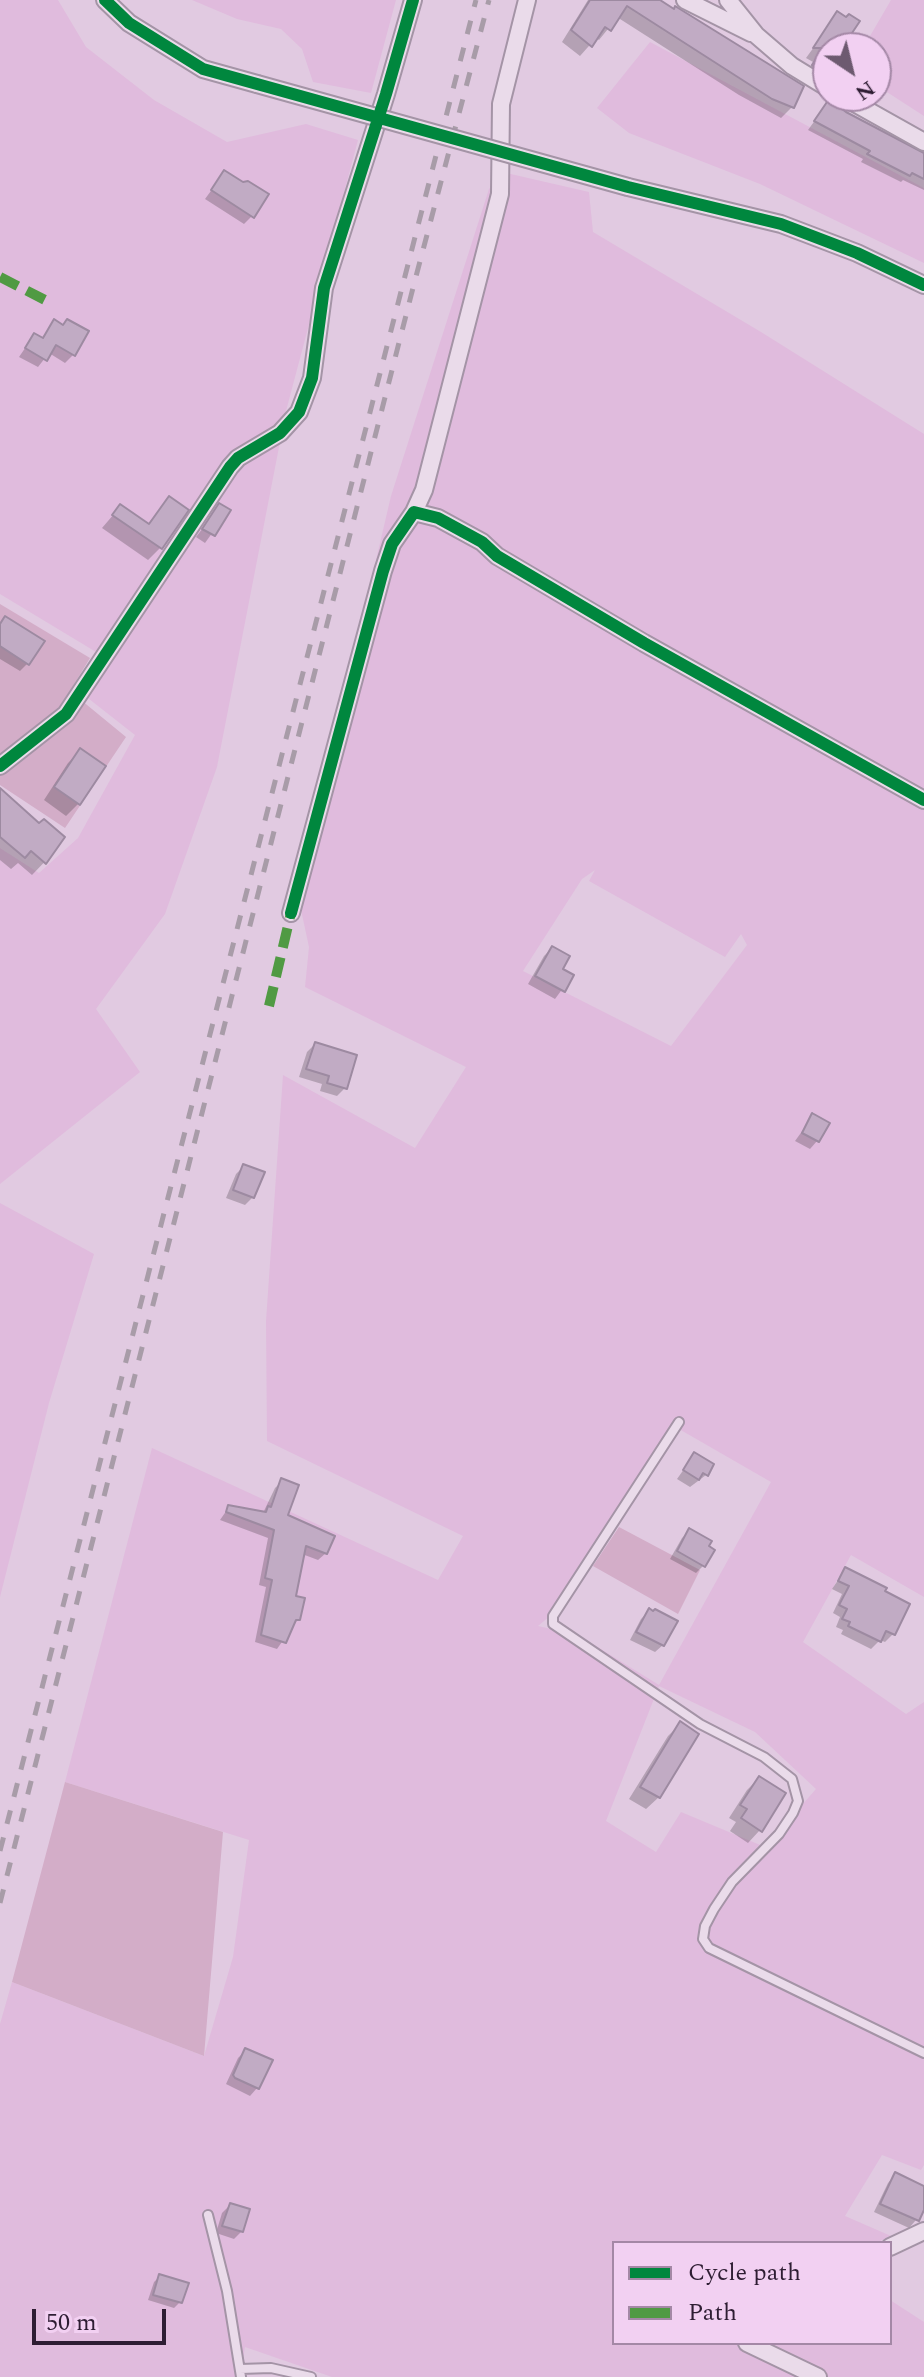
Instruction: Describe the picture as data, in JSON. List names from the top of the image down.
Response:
{
  "legend": ["Cycle path", "Path"],
  "scale_bar": "50 m",
  "north": "bottom right"
}
